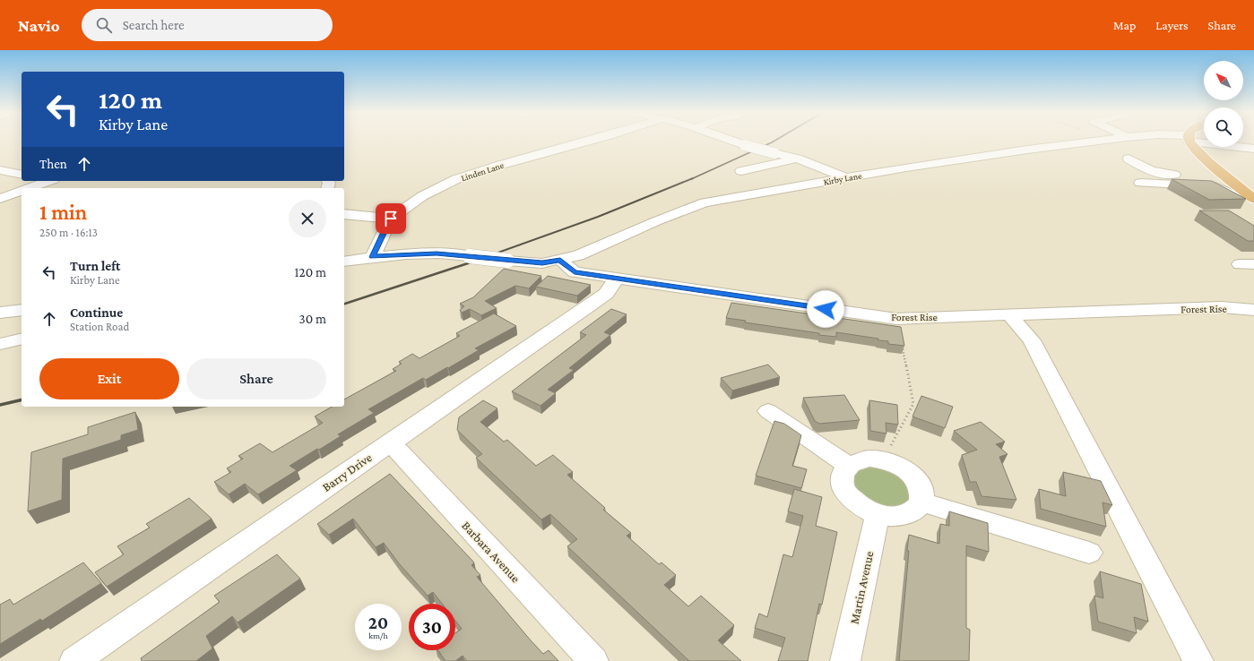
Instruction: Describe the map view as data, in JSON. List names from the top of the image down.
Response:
{
  "streets": {
    "street": [
      "Linden Lane",
      "Kirby Lane",
      "Forest Rise",
      "Barry Drive",
      "Barbara Avenue",
      "Martin Avenue"
    ]
  },
  "crossings": [
    ["Kirby Lane", "Forest Rise"],
    ["Forest Rise", "Barry Drive"],
    ["Barry Drive", "Barbara Avenue"]
  ],
  "north": "top left",
  "page": {
    "header": "Navio",
    "search": "Search here",
    "nav": ["Map", "Layers", "Share"],
    "turn": ["120 m", "Kirby Lane"],
    "then": "Then",
    "heading": ["1 min", "250 m · 16:13"],
    "list": [
      {
        "name": "Turn left",
        "note": "Kirby Lane",
        "value": "120 m"
      },
      {
        "name": "Continue",
        "note": "Station Road",
        "value": "30 m"
      }
    ],
    "buttons": ["Exit", "Share"],
    "speed": "20 km/h",
    "limit": "30"
  }
}
